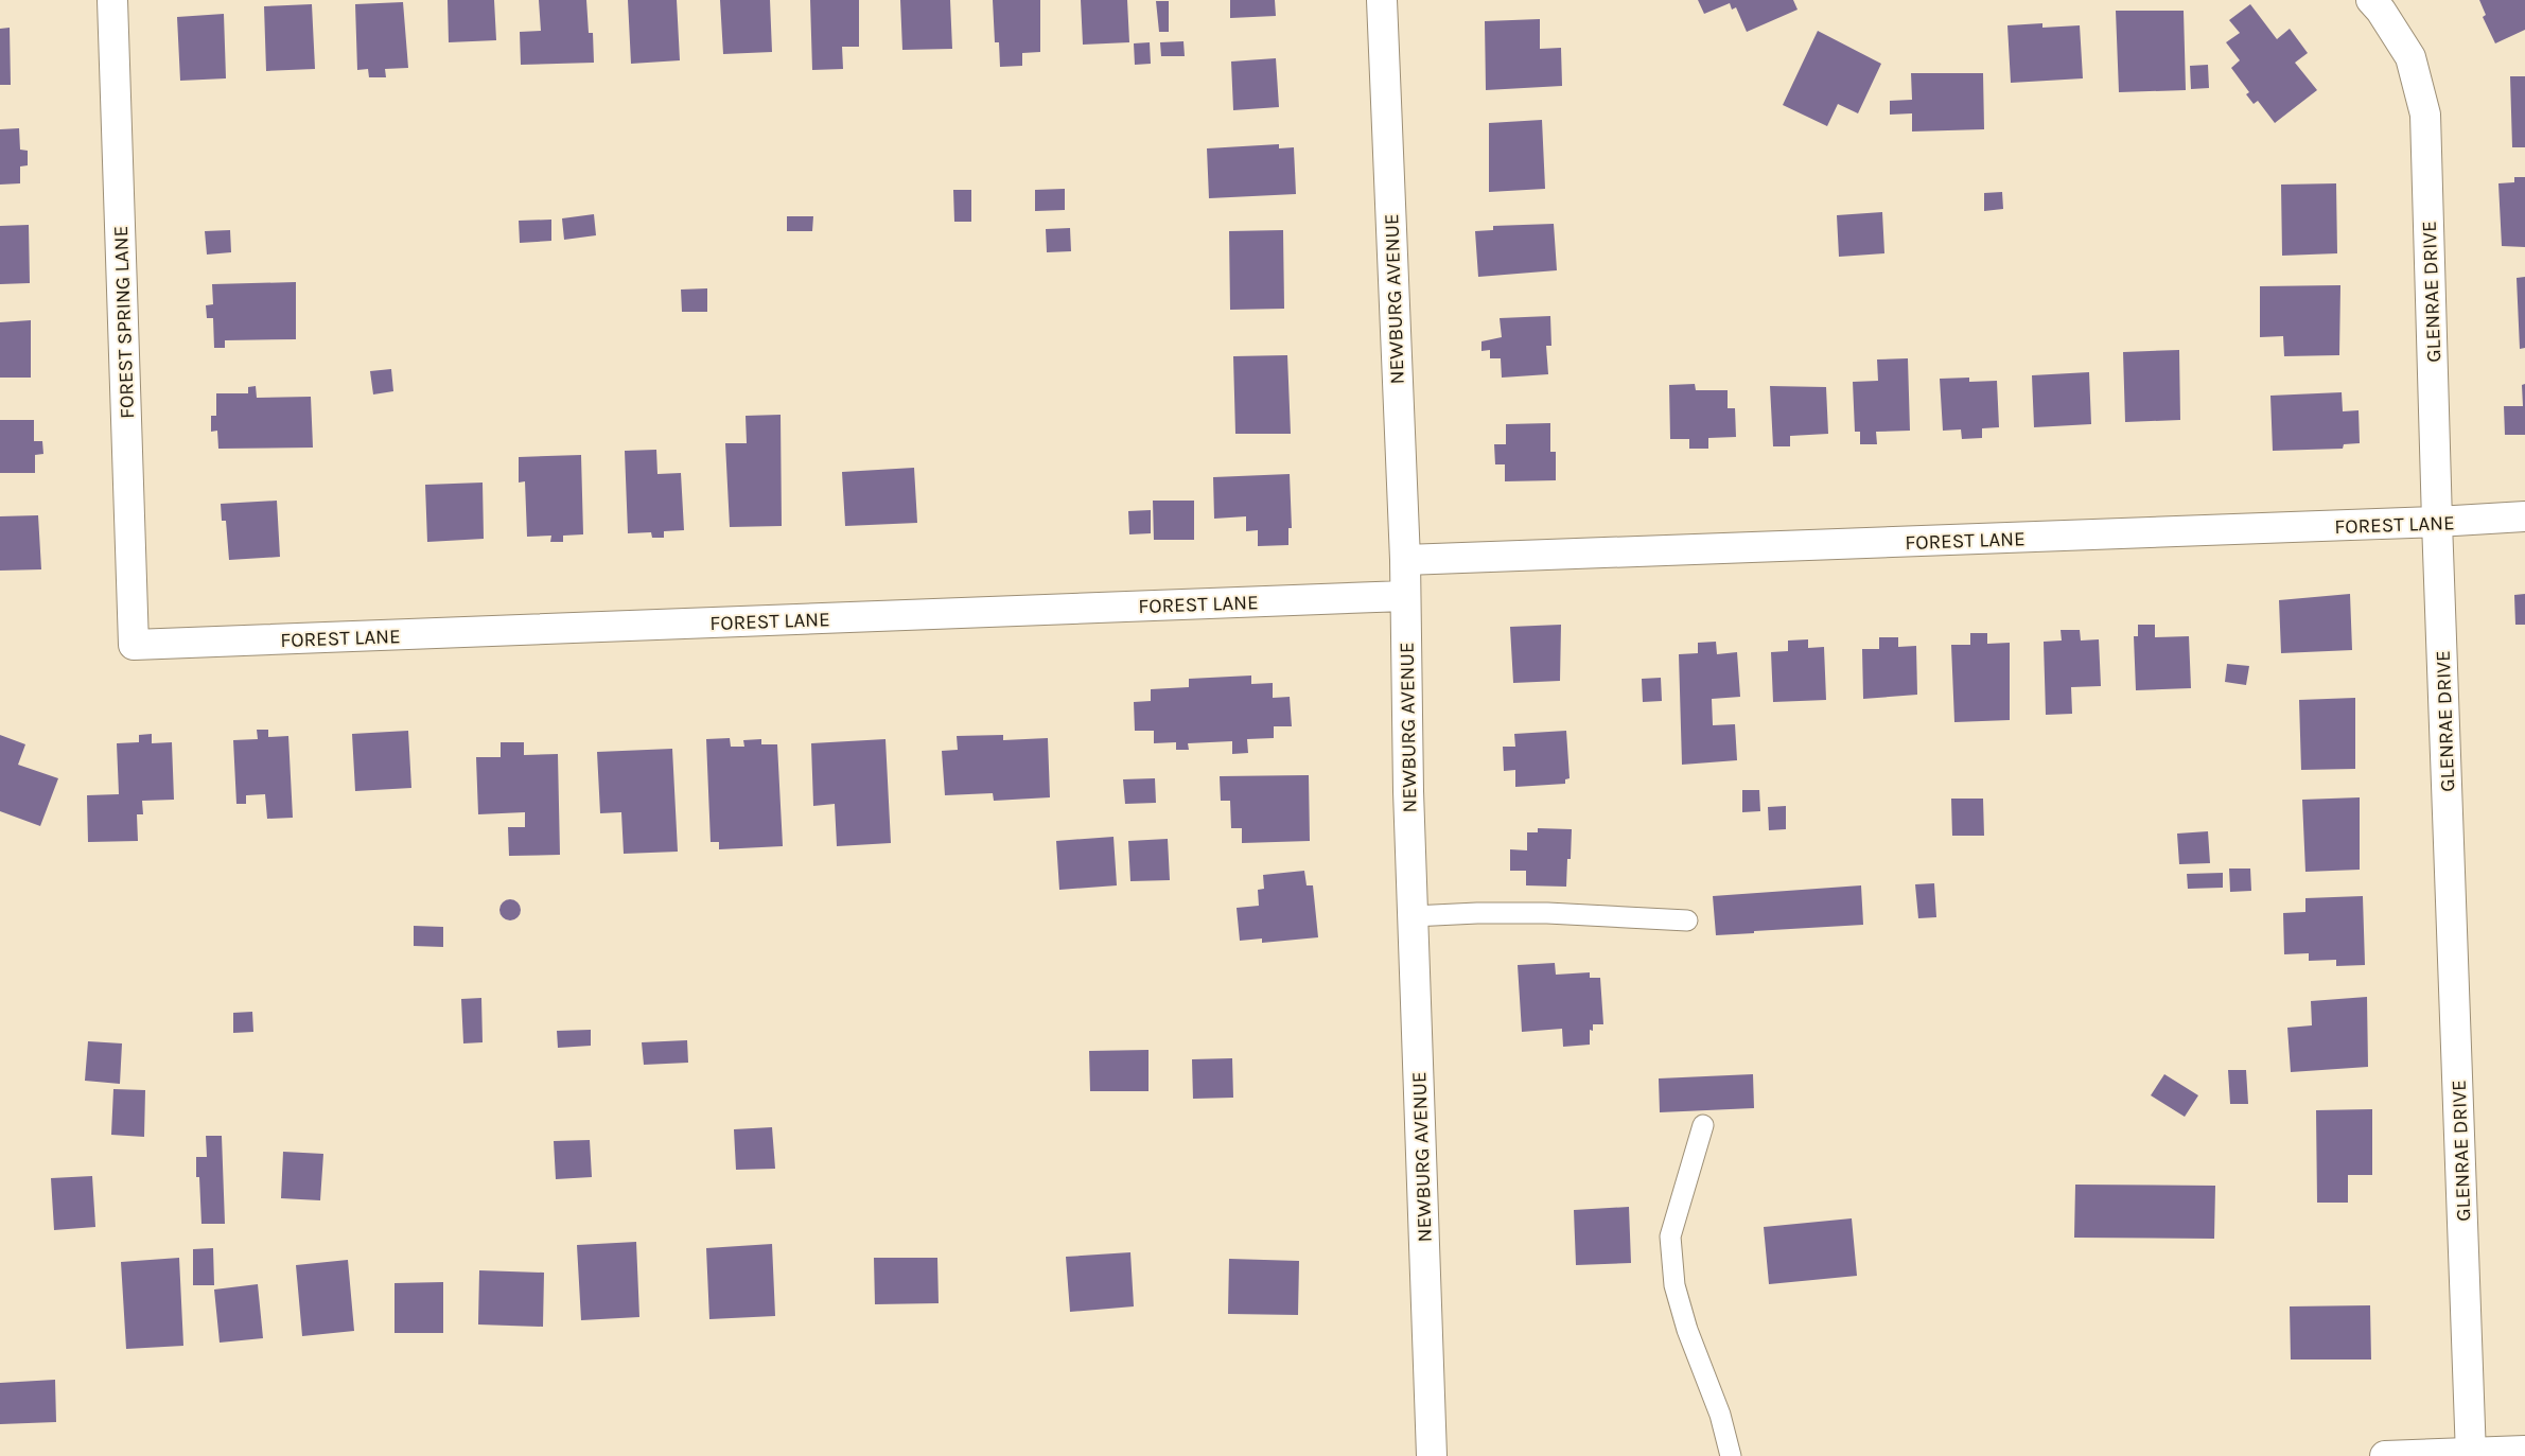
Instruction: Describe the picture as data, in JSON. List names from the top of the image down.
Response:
{
  "streets": {
    "street": [
      "GLENRAE DRIVE",
      "NEWBURG AVENUE",
      "FOREST SPRING LANE",
      "FOREST LANE"
    ]
  },
  "crossings": [
    ["GLENRAE DRIVE", "FOREST LANE"],
    ["NEWBURG AVENUE", "FOREST LANE"],
    ["FOREST SPRING LANE", "FOREST LANE"]
  ]
}
